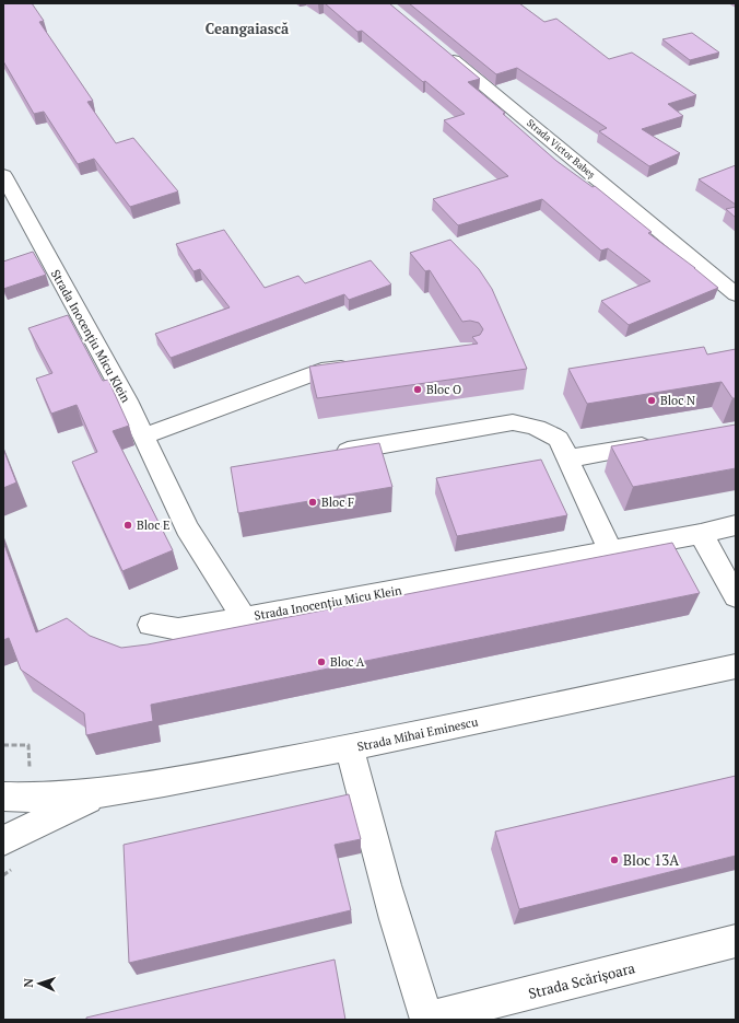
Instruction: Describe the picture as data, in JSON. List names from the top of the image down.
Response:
{
  "streets": {
    "street": [
      "Strada Victor Babeș",
      "Strada Inocențiu Micu Klein",
      "Strada Mihai Eminescu",
      "Strada Scărișoara"
    ]
  },
  "districts": ["Ceangaiască"],
  "places": [
    "Bloc O",
    "Bloc N",
    "Bloc F",
    "Bloc E",
    "Bloc A",
    "Bloc 13A"
  ],
  "north": "left"
}
